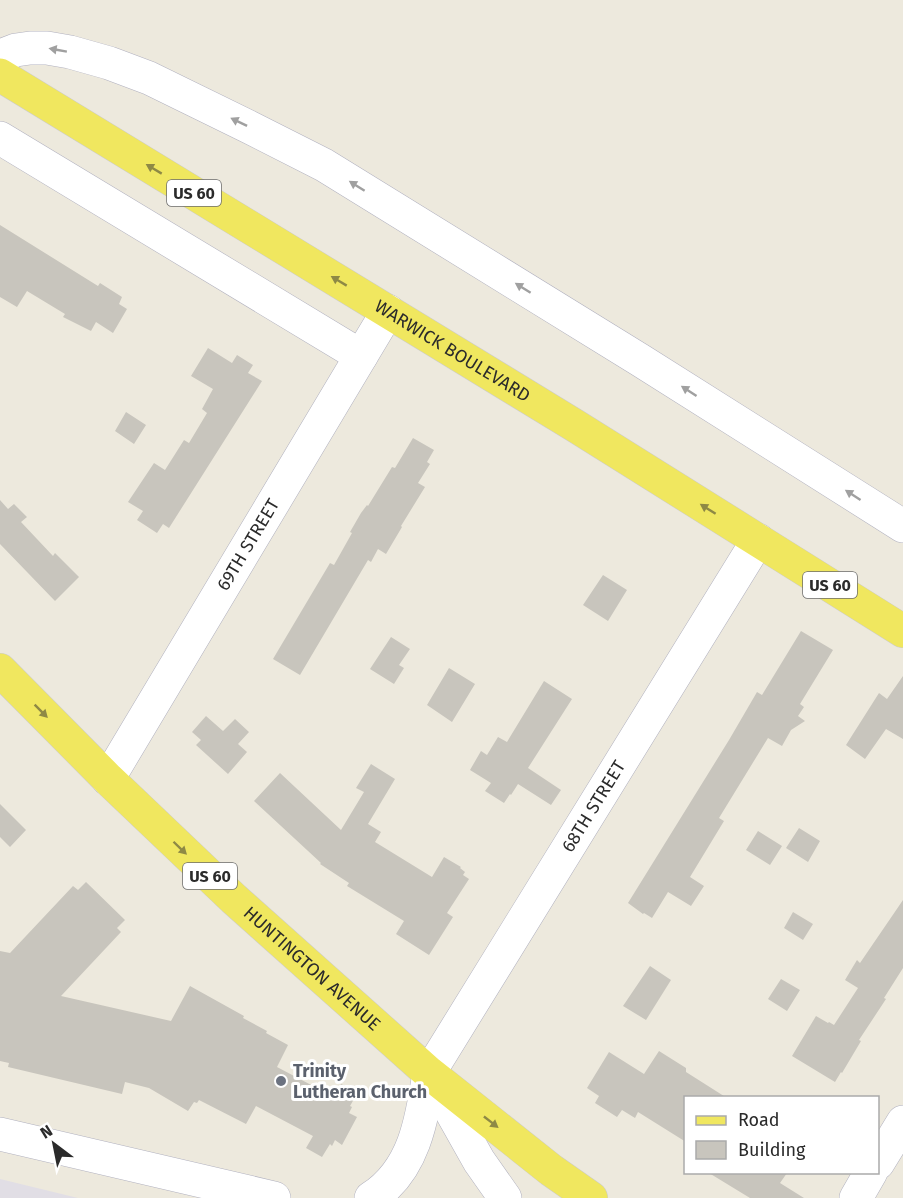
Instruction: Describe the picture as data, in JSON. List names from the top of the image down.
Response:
{
  "streets": {
    "main road": ["US 60", "WARWICK BOULEVARD", "HUNTINGTON AVENUE"],
    "street": ["69TH STREET", "68TH STREET"]
  },
  "crossings": [
    ["WARWICK BOULEVARD", "69TH STREET"],
    ["WARWICK BOULEVARD", "68TH STREET"],
    ["69TH STREET", "HUNTINGTON AVENUE"],
    ["68TH STREET", "HUNTINGTON AVENUE"]
  ],
  "one_way": ["WARWICK BOULEVARD", "HUNTINGTON AVENUE"],
  "places": ["Trinity Lutheran Church"],
  "legend": ["Road", "Building"],
  "north": "top left"
}
